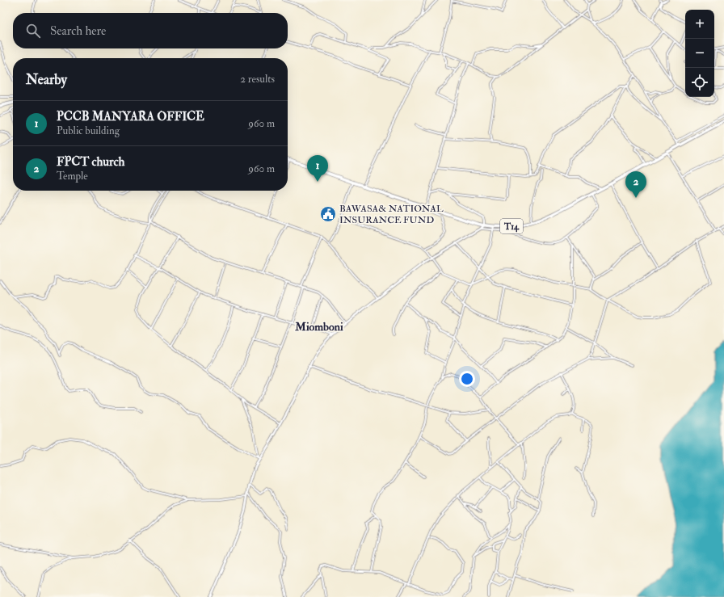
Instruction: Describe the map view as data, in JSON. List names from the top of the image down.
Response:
{
  "streets": {
    "highway": ["T14"]
  },
  "districts": ["Miomboni"],
  "places": {
    "public building": ["BAWASA& NATIONAL INSURANCE FUND"]
  },
  "page": {
    "map_buttons": ["+", "−"],
    "search": "Search here",
    "heading": ["Nearby", "2 results"],
    "list": [
      {
        "mark": "1",
        "name": "PCCB MANYARA OFFICE",
        "note": "Public building",
        "value": "960 m"
      },
      {
        "mark": "2",
        "name": "FPCT church",
        "note": "Temple",
        "value": "960 m"
      }
    ],
    "pins": ["1", "2"]
  }
}
